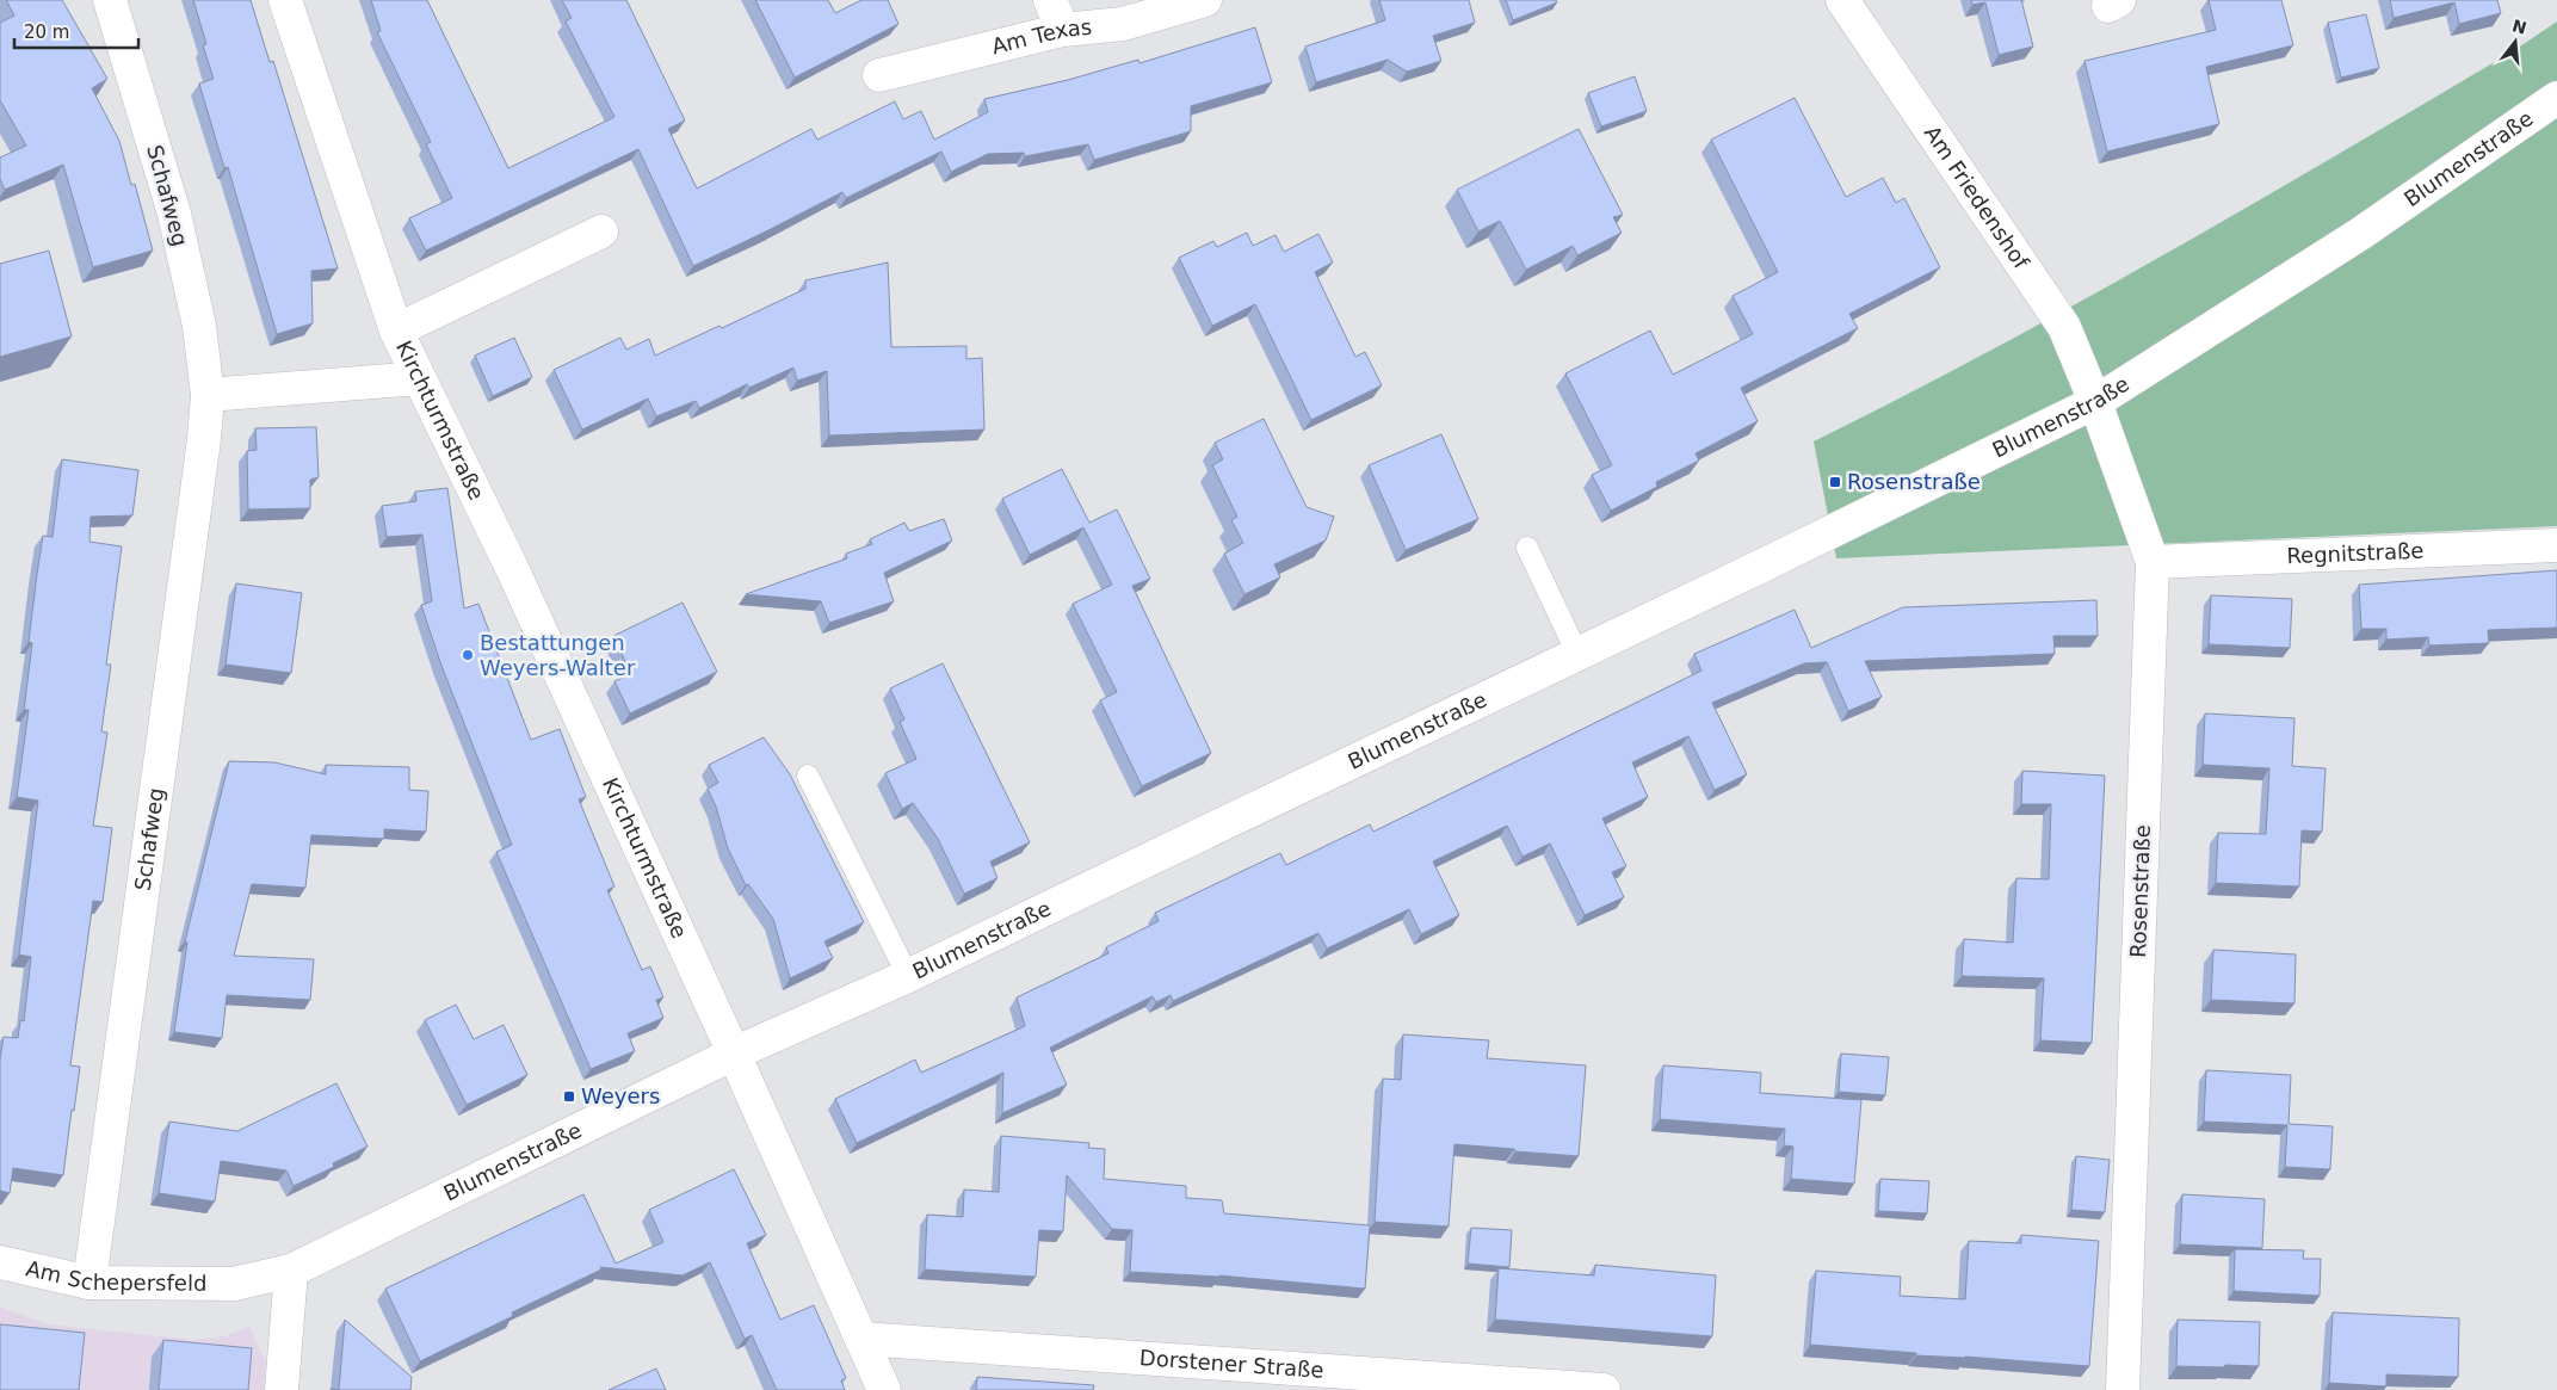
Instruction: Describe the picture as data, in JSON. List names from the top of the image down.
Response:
{
  "streets": {
    "street": [
      "Am Texas",
      "Blumenstraße",
      "Schafweg",
      "Am Friedenshof",
      "Kirchturmstraße",
      "Regnitstraße",
      "Rosenstraße",
      "Am Schepersfeld",
      "Dorstener Straße"
    ]
  },
  "crossings": [
    ["Blumenstraße", "Am Friedenshof"],
    ["Blumenstraße", "Kirchturmstraße"],
    ["Blumenstraße", "Rosenstraße"],
    ["Blumenstraße", "Am Schepersfeld"],
    ["Schafweg", "Am Schepersfeld"],
    ["Am Friedenshof", "Rosenstraße"],
    ["Kirchturmstraße", "Dorstener Straße"],
    ["Regnitstraße", "Rosenstraße"]
  ],
  "places": {
    "transit": ["Rosenstraße", "Weyers"],
    "other": ["Bestattungen Weyers-Walter"]
  },
  "scale_bar": "20 m",
  "north": "top"
}
